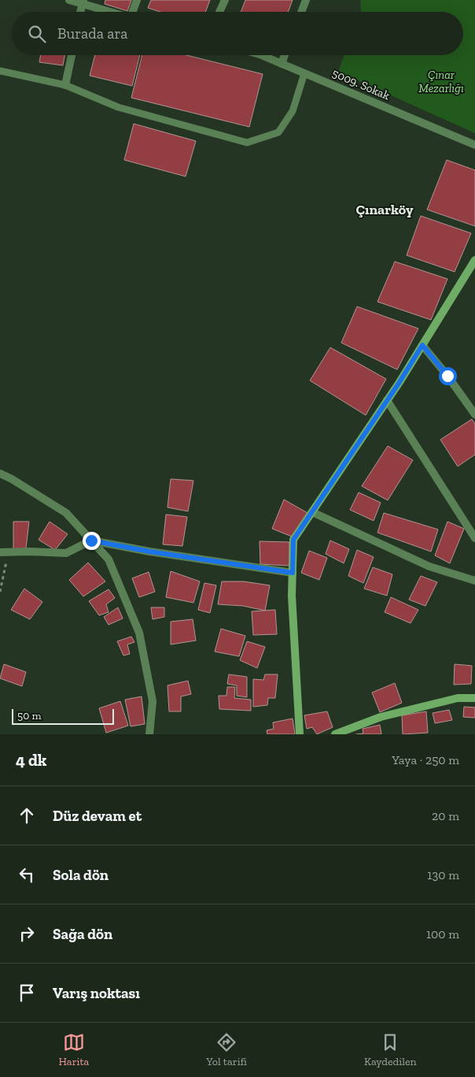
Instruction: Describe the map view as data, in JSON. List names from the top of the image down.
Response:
{
  "streets": {
    "street": ["5009. Sokak"]
  },
  "districts": ["Çınarköy"],
  "parks": ["Çınar Mezarlığı"],
  "scale_bar": "50 m",
  "page": {
    "search": "Burada ara",
    "scale": "50 m",
    "heading": ["4 dk", "Yaya · 250 m"],
    "list": [
      ["Düz devam et", "20 m"],
      ["Sola dön", "130 m"],
      ["Sağa dön", "100 m"],
      "Varış noktası"
    ],
    "nav": ["Harita", "Yol tarifi", "Kaydedilen"]
  }
}
